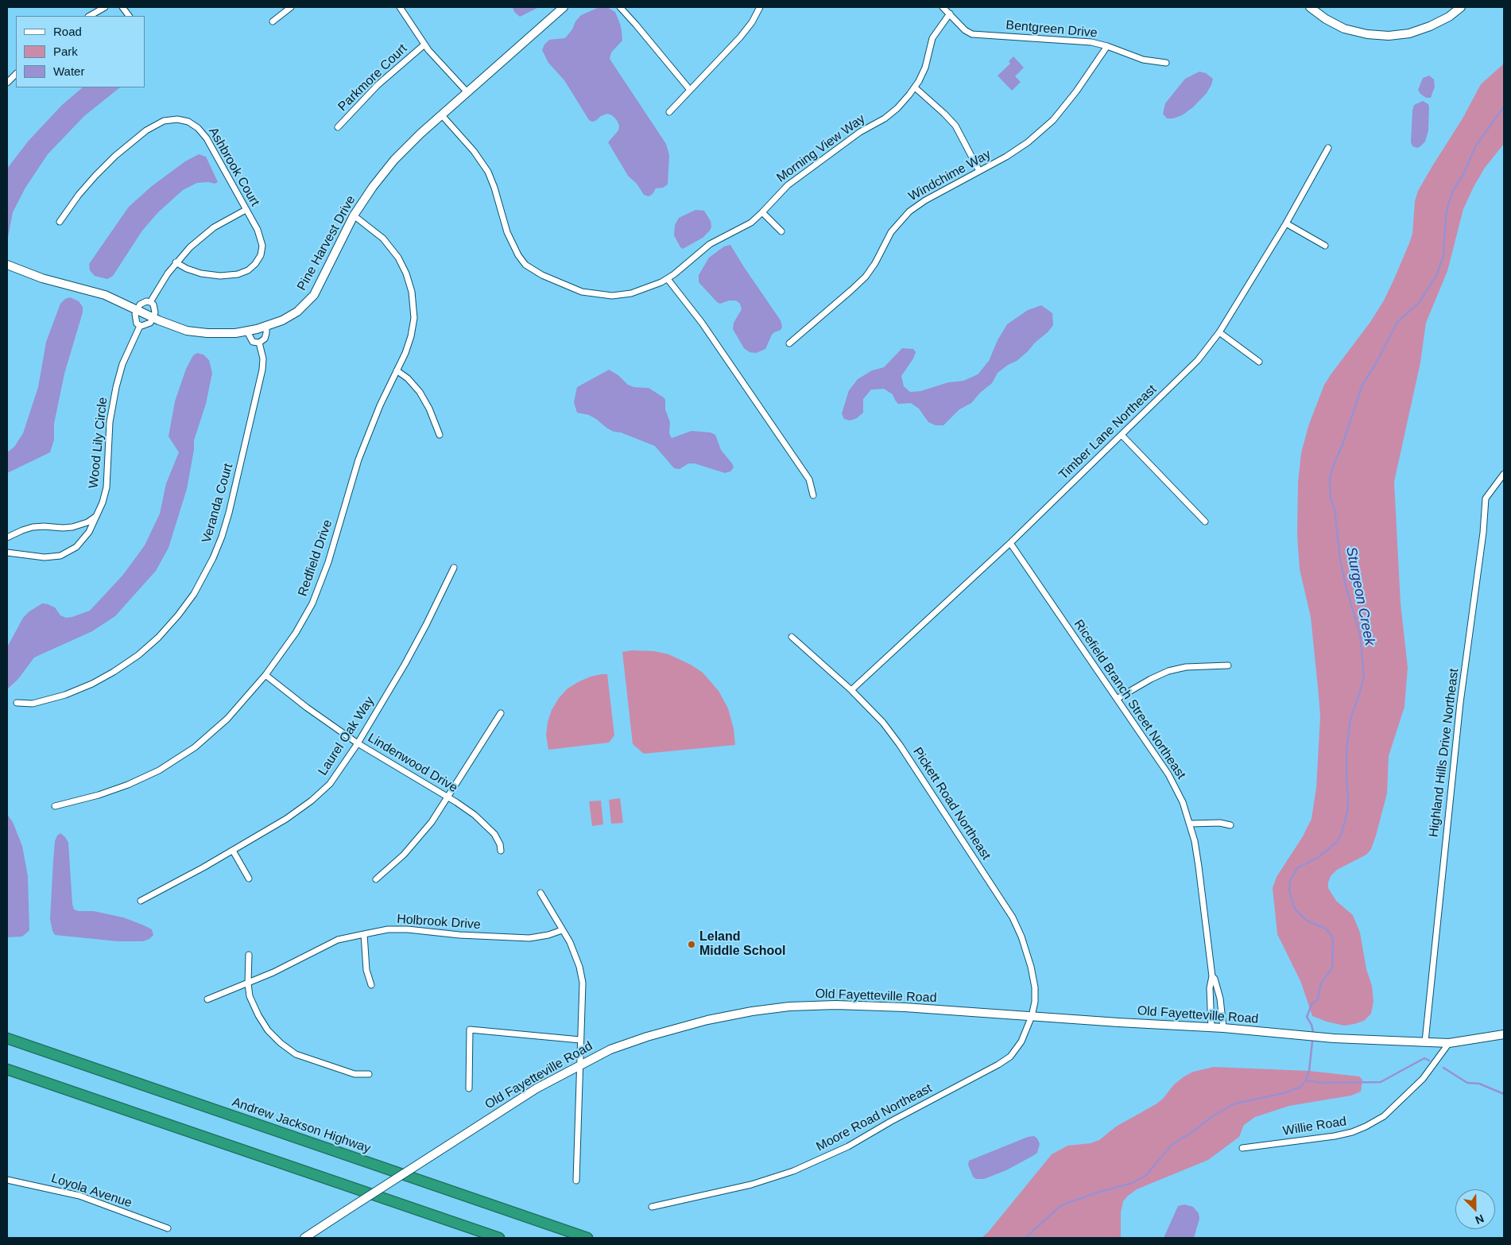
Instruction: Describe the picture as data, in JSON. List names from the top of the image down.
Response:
{
  "streets": {
    "highway": ["Andrew Jackson Highway"],
    "street": [
      "Bentgreen Drive",
      "Parkmore Court",
      "Morning View Way",
      "Ashbrook Court",
      "Windchime Way",
      "Pine Harvest Drive",
      "Timber Lane Northeast",
      "Wood Lily Circle",
      "Veranda Court",
      "Redfield Drive",
      "Ricefield Branch Street Northeast",
      "Laurel Oak Way",
      "Highland Hills Drive Northeast",
      "Lindenwood Drive",
      "Pickett Road Northeast",
      "Holbrook Drive",
      "Old Fayetteville Road",
      "Moore Road Northeast",
      "Willie Road",
      "Loyola Avenue"
    ]
  },
  "crossings": [
    ["Bentgreen Drive", "Morning View Way"],
    ["Bentgreen Drive", "Windchime Way"],
    ["Morning View Way", "Pine Harvest Drive"],
    ["Pine Harvest Drive", "Redfield Drive"],
    ["Timber Lane Northeast", "Ricefield Branch Street Northeast"],
    ["Timber Lane Northeast", "Pickett Road Northeast"],
    ["Redfield Drive", "Lindenwood Drive"],
    ["Ricefield Branch Street Northeast", "Old Fayetteville Road"],
    ["Laurel Oak Way", "Lindenwood Drive"],
    ["Highland Hills Drive Northeast", "Old Fayetteville Road"],
    ["Pickett Road Northeast", "Old Fayetteville Road"],
    ["Pickett Road Northeast", "Moore Road Northeast"],
    ["Old Fayetteville Road", "Moore Road Northeast"],
    ["Old Fayetteville Road", "Willie Road"]
  ],
  "water": ["Sturgeon Creek"],
  "places": ["Leland Middle School"],
  "legend": ["Road", "Park", "Water"],
  "north": "bottom right"
}
